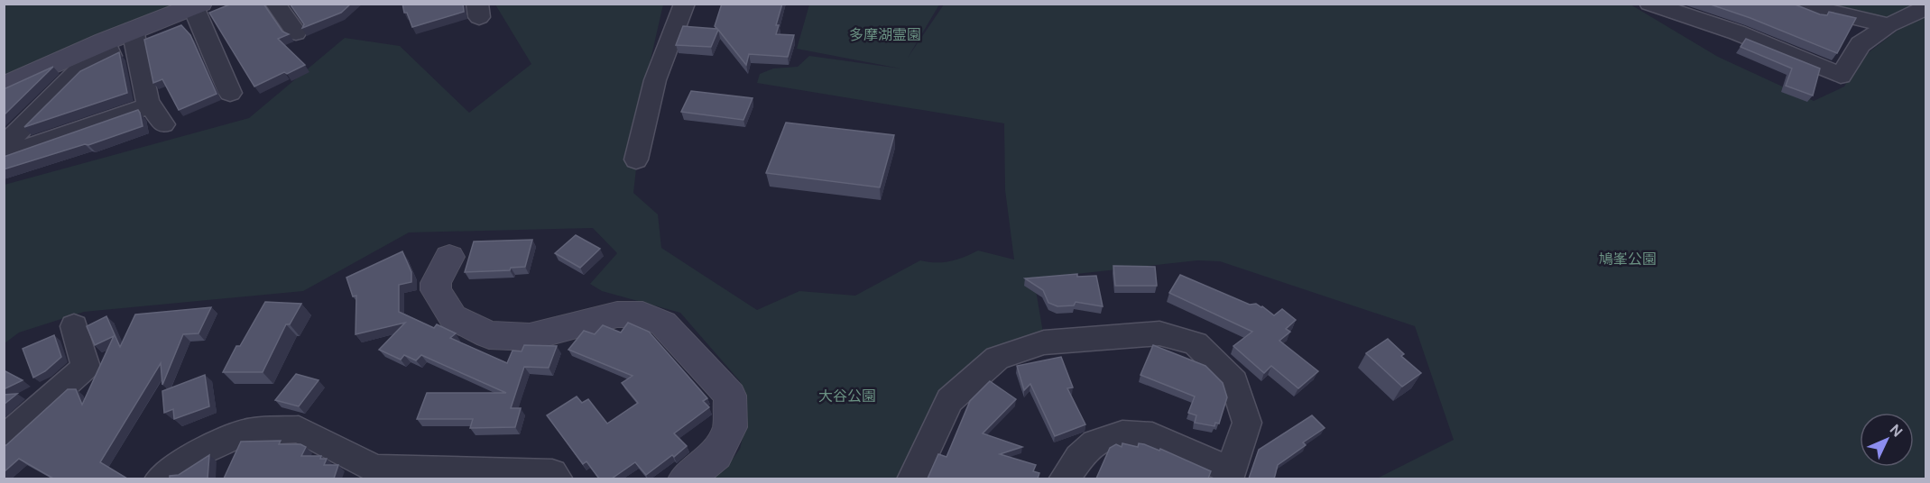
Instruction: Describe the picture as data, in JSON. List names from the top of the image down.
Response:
{
  "parks": ["多摩湖霊園", "鳩峯公園", "大谷公園"],
  "north": "top right"
}
